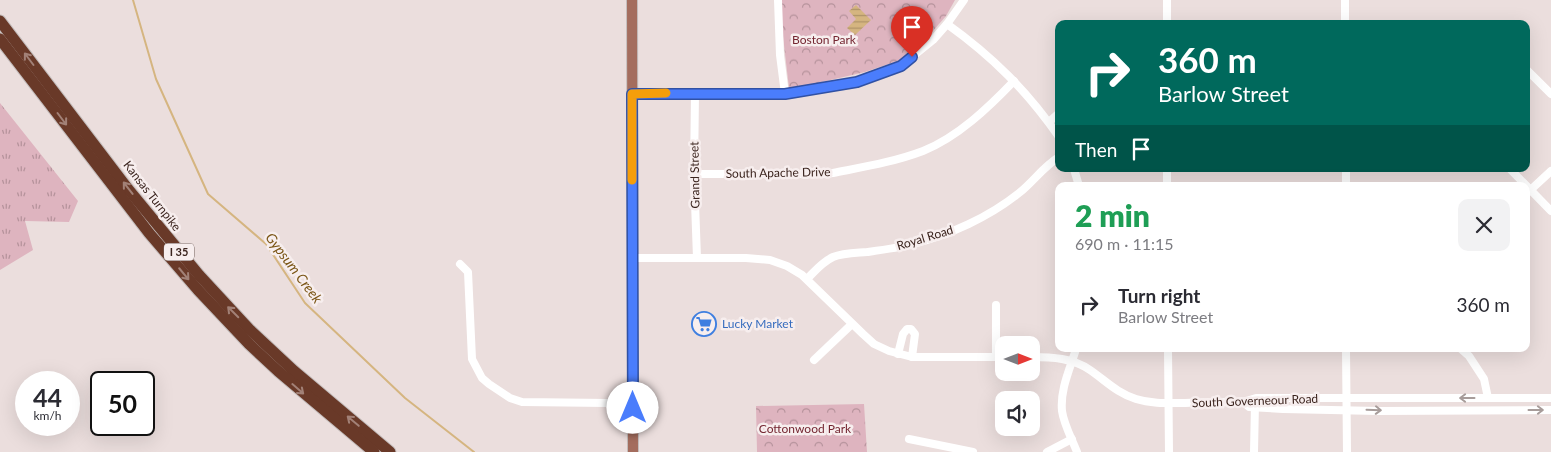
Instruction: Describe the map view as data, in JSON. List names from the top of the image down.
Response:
{
  "streets": {
    "highway": ["Kansas Turnpike", "I 35"],
    "street": [
      "South Apache Drive",
      "Grand Street",
      "Royal Road",
      "South Governeour Road"
    ]
  },
  "crossings": [
    ["South Apache Drive", "Grand Street"]
  ],
  "water": ["Gypsum Creek"],
  "parks": ["Boston Park", "Cottonwood Park"],
  "places": {
    "supermarket": ["Lucky Market"]
  },
  "north": "right",
  "page": {
    "turn": ["360 m", "Barlow Street"],
    "then": "Then",
    "heading": ["2 min", "690 m · 11:15"],
    "list": [
      {
        "name": "Turn right",
        "note": "Barlow Street",
        "value": "360 m"
      }
    ],
    "speed": "44 km/h",
    "limit": "50"
  }
}
